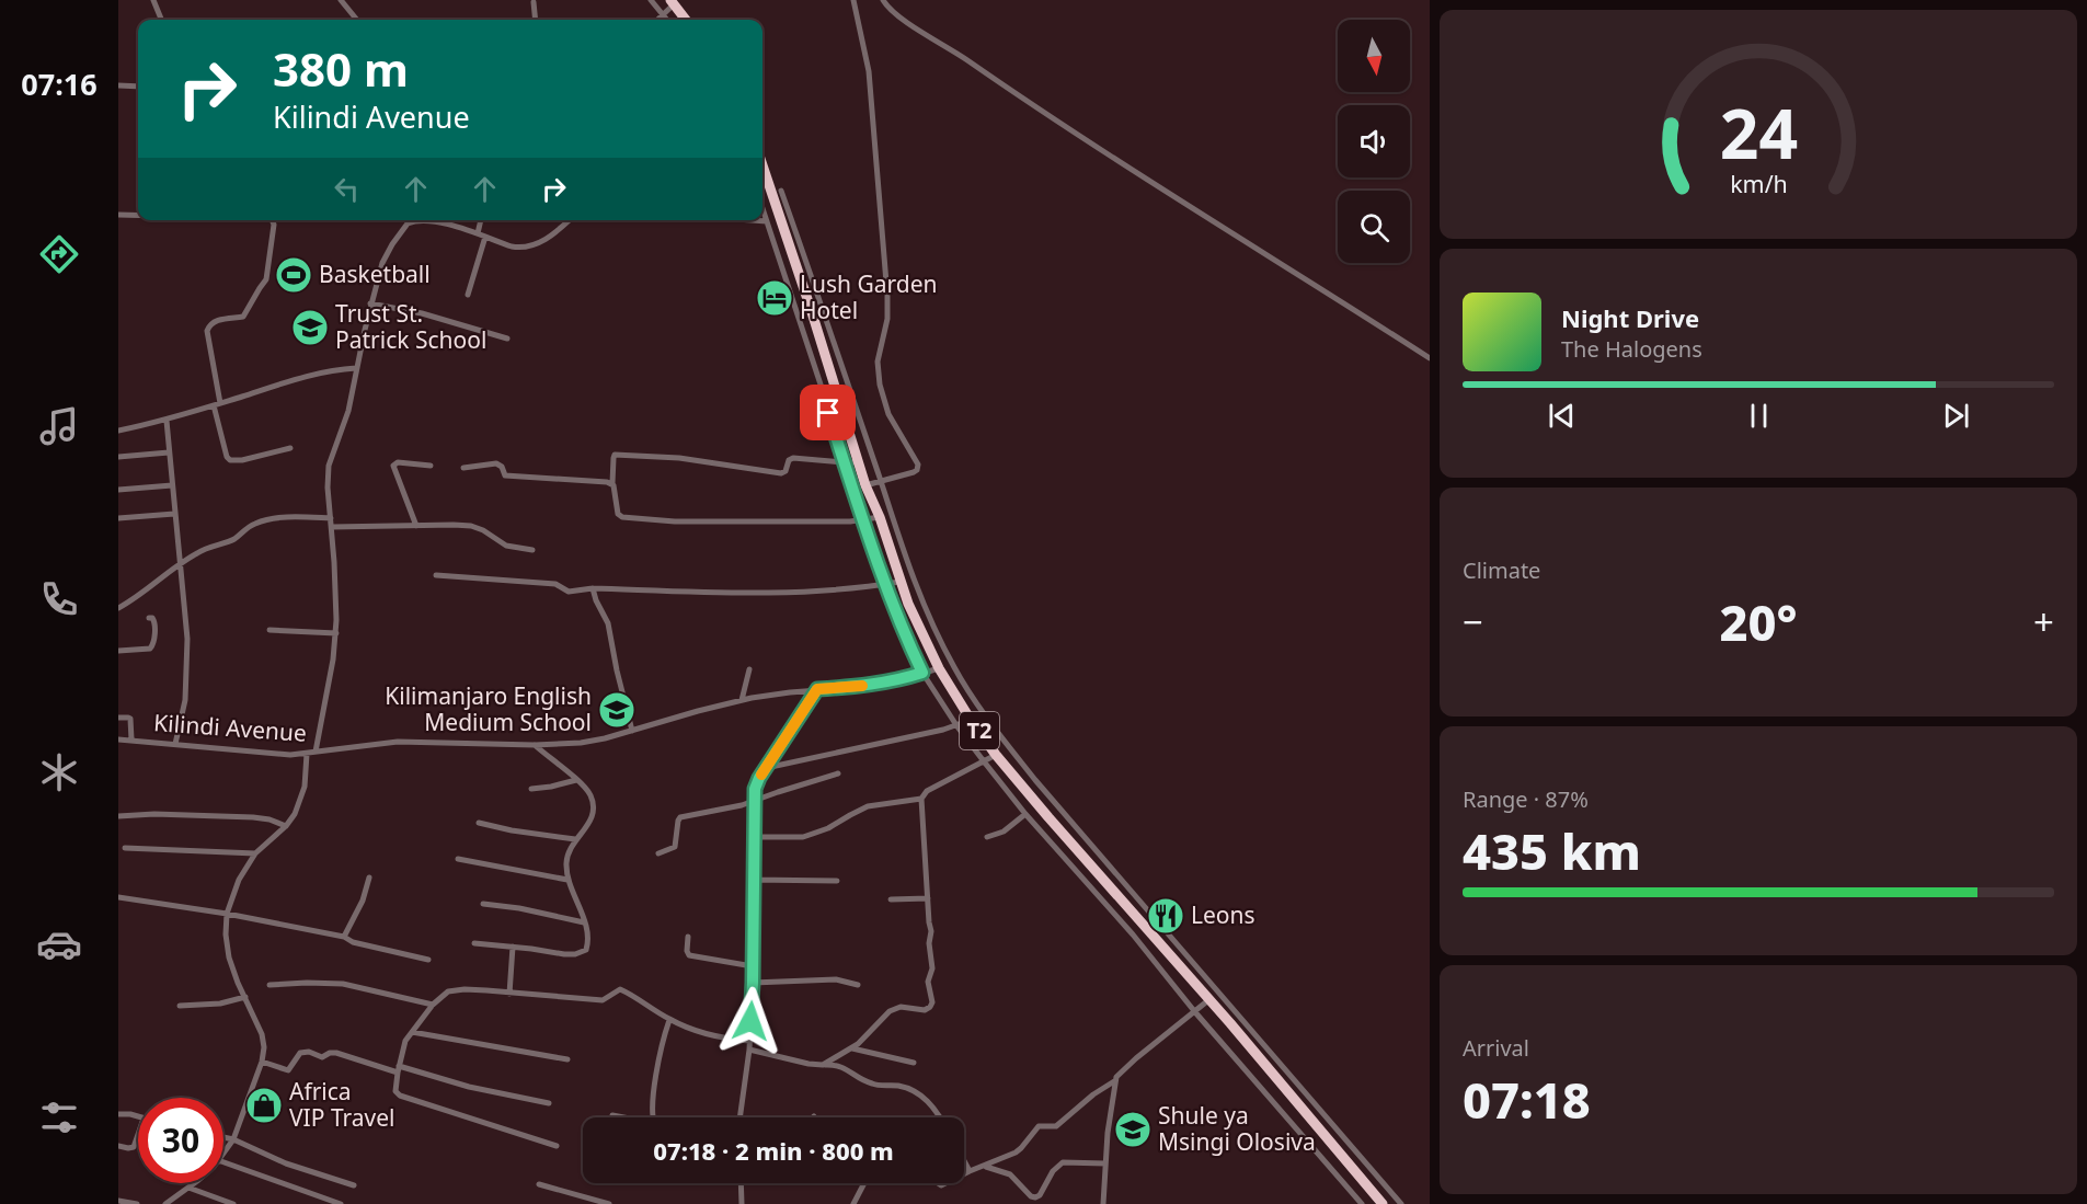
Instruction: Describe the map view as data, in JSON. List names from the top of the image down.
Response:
{
  "streets": {
    "highway": ["T2"],
    "street": ["Kilindi Avenue"]
  },
  "crossings": [
    ["Kilindi Avenue", "T2"]
  ],
  "places": {
    "sports": ["Basketball"],
    "hotel": ["Lush Garden Hotel"],
    "school or university": ["Trust St. Patrick School", "Kilimanjaro English Medium School", "Shule ya Msingi Olosiva"],
    "restaurant": ["Leons"],
    "shop": ["Africa VIP Travel"]
  },
  "north": "bottom",
  "page": {
    "tabs": "07:16",
    "turn": ["380 m", "Kilindi Avenue"],
    "song": ["Night Drive", "The Halogens"],
    "tile": [
      "Climate",
      ["Range · 87%", "435 km"],
      ["Arrival", "07:18"]
    ],
    "heat": ["−", "20°", "+"],
    "limit": "30",
    "trip": "07:18 · 2 min · 800 m",
    "gauge": ["24", "km/h"]
  }
}
